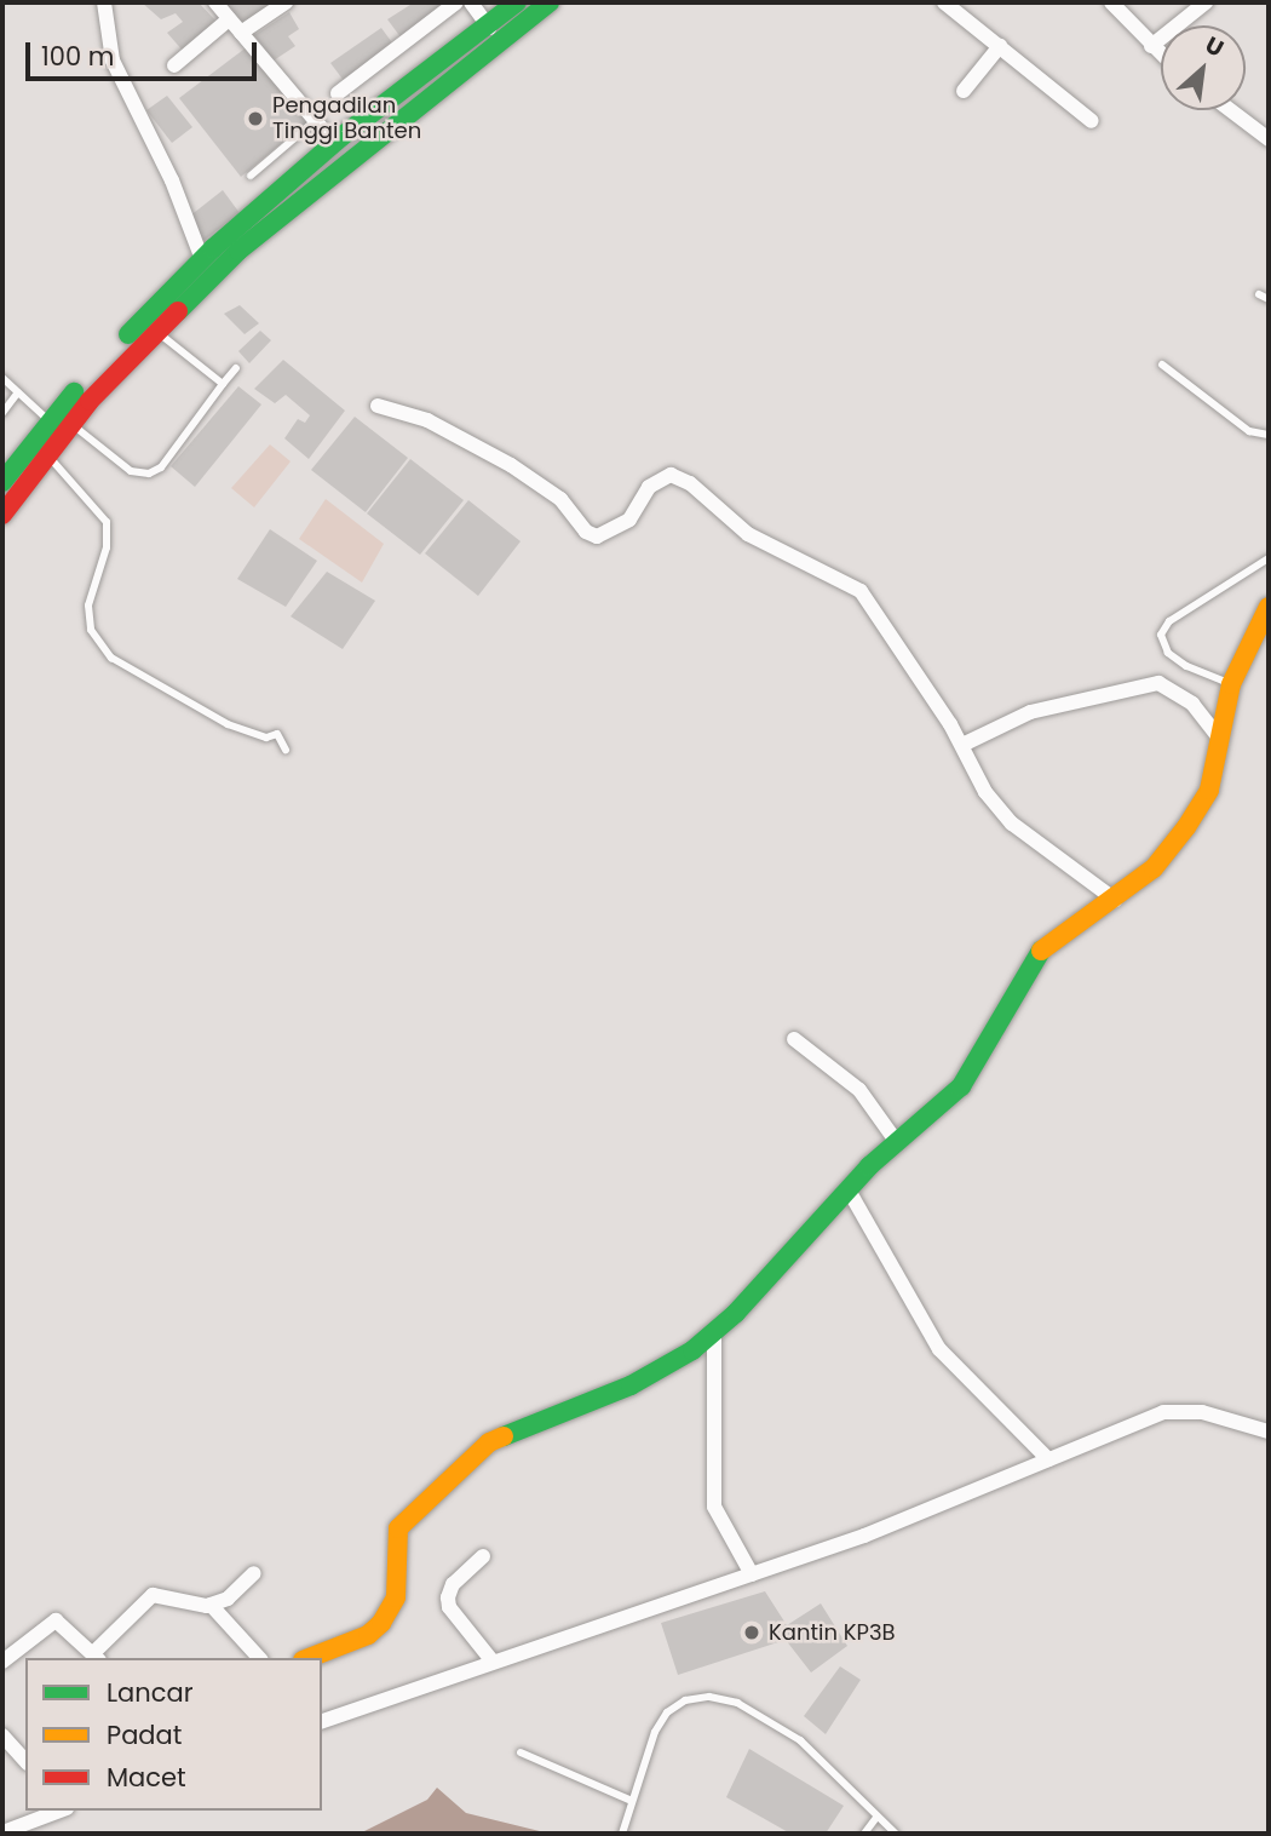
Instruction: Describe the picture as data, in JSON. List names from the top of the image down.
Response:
{
  "places": ["Pengadilan Tinggi Banten", "Kantin KP3B"],
  "legend": ["Lancar", "Padat", "Macet"],
  "scale_bar": "100 m",
  "north": "top right"
}
